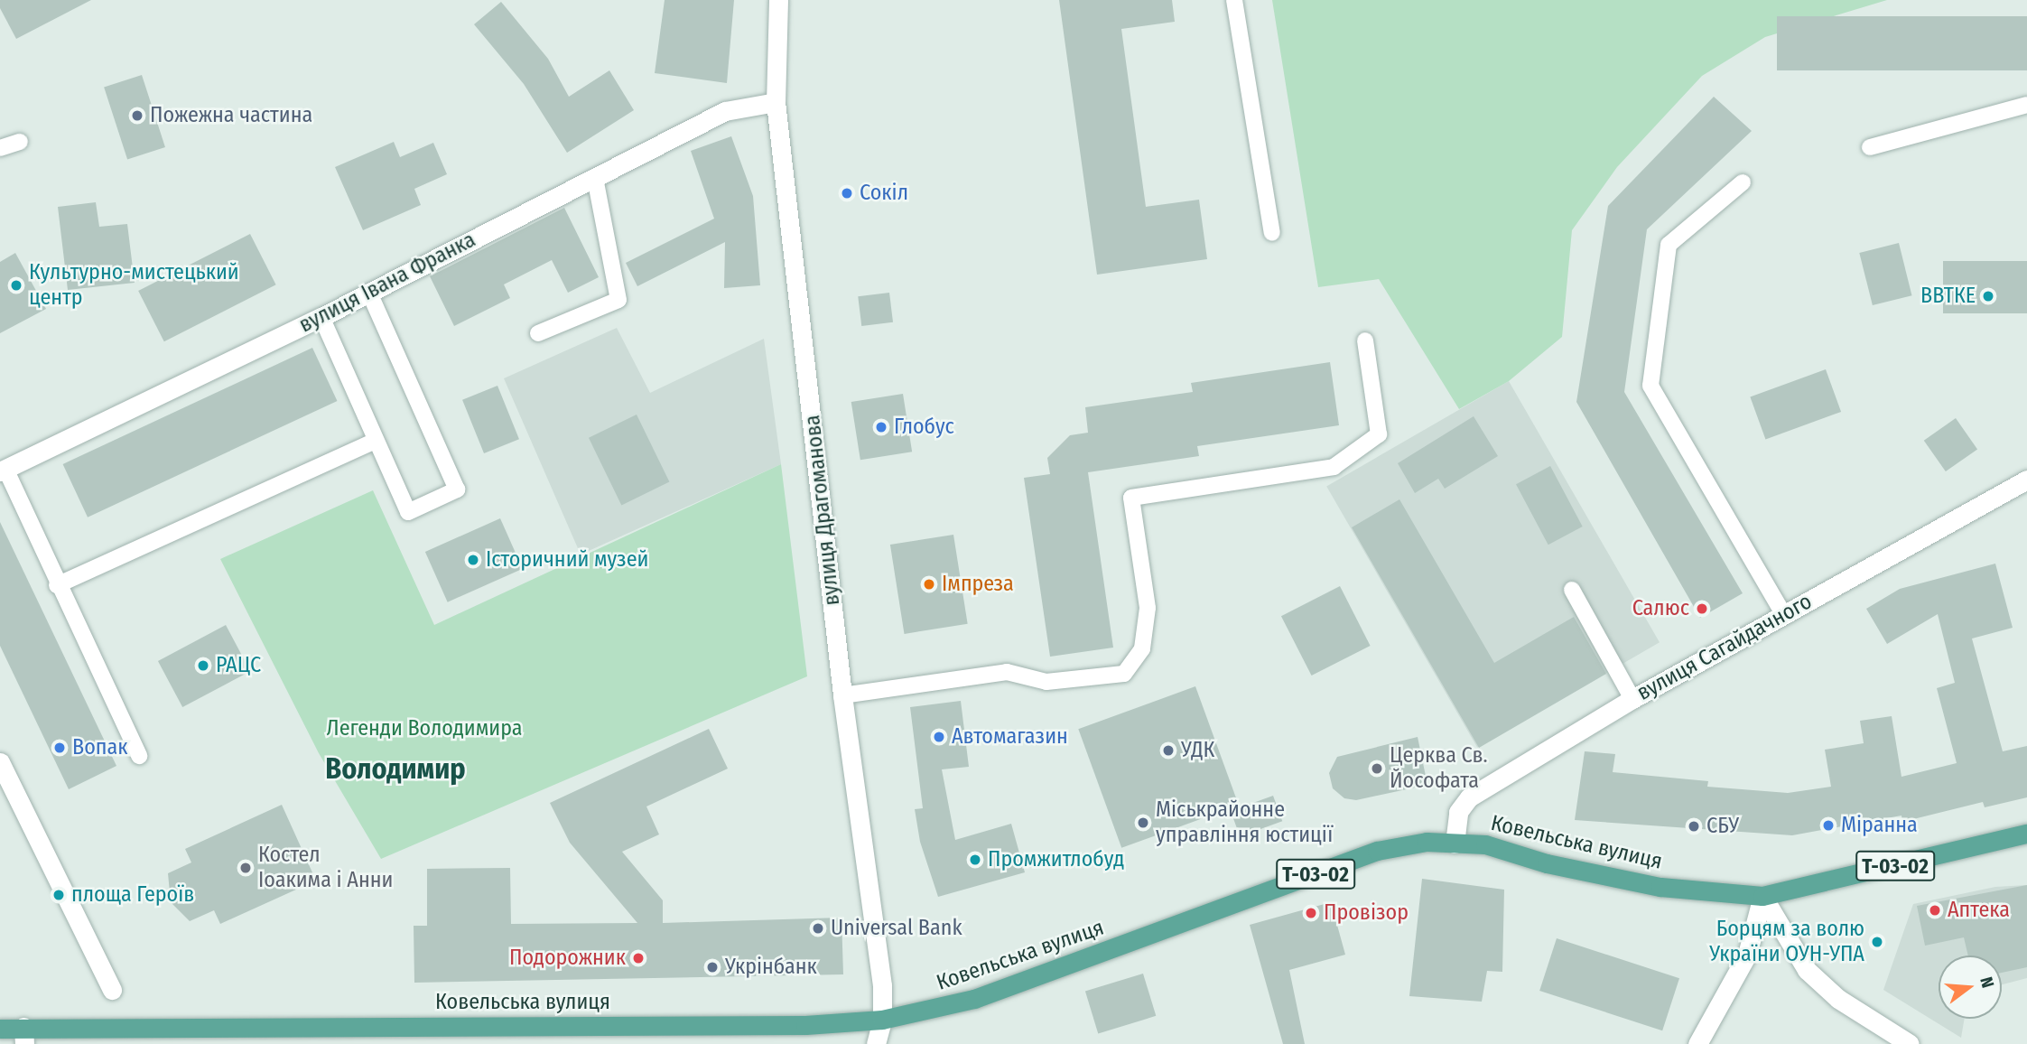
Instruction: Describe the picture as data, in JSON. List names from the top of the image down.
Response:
{
  "streets": {
    "main road": ["Ковельська вулиця", "Т-03-02"],
    "street": ["вулиця Івана Франка", "вулиця Драгоманова", "вулиця Сагайдачного"]
  },
  "crossings": [
    ["вулиця Івана Франка", "вулиця Драгоманова"],
    ["вулиця Драгоманова", "Ковельська вулиця"],
    ["вулиця Сагайдачного", "Ковельська вулиця"]
  ],
  "districts": ["Володимир"],
  "parks": ["Легенди Володимира"],
  "places": [
    "Пожежна частина",
    "Сокіл",
    "Культурно-мистецький центр",
    "ВВТКЕ",
    "Глобус",
    "Історичний музей",
    "Імпреза",
    "Салюс",
    "РАЦС",
    "Автомагазин",
    "Вопак",
    "УДК",
    "Церква Св. Йософата",
    "Міськрайонне управління юстиції",
    "Міранна",
    "СБУ",
    "Промжитлобуд",
    "Костел Іоакима і Анни",
    "площа Героїв",
    "Аптека",
    "Провізор",
    "Universal Bank",
    "Борцям за волю України ОУН-УПА",
    "Подорожник",
    "Укрінбанк"
  ],
  "north": "right"
}
